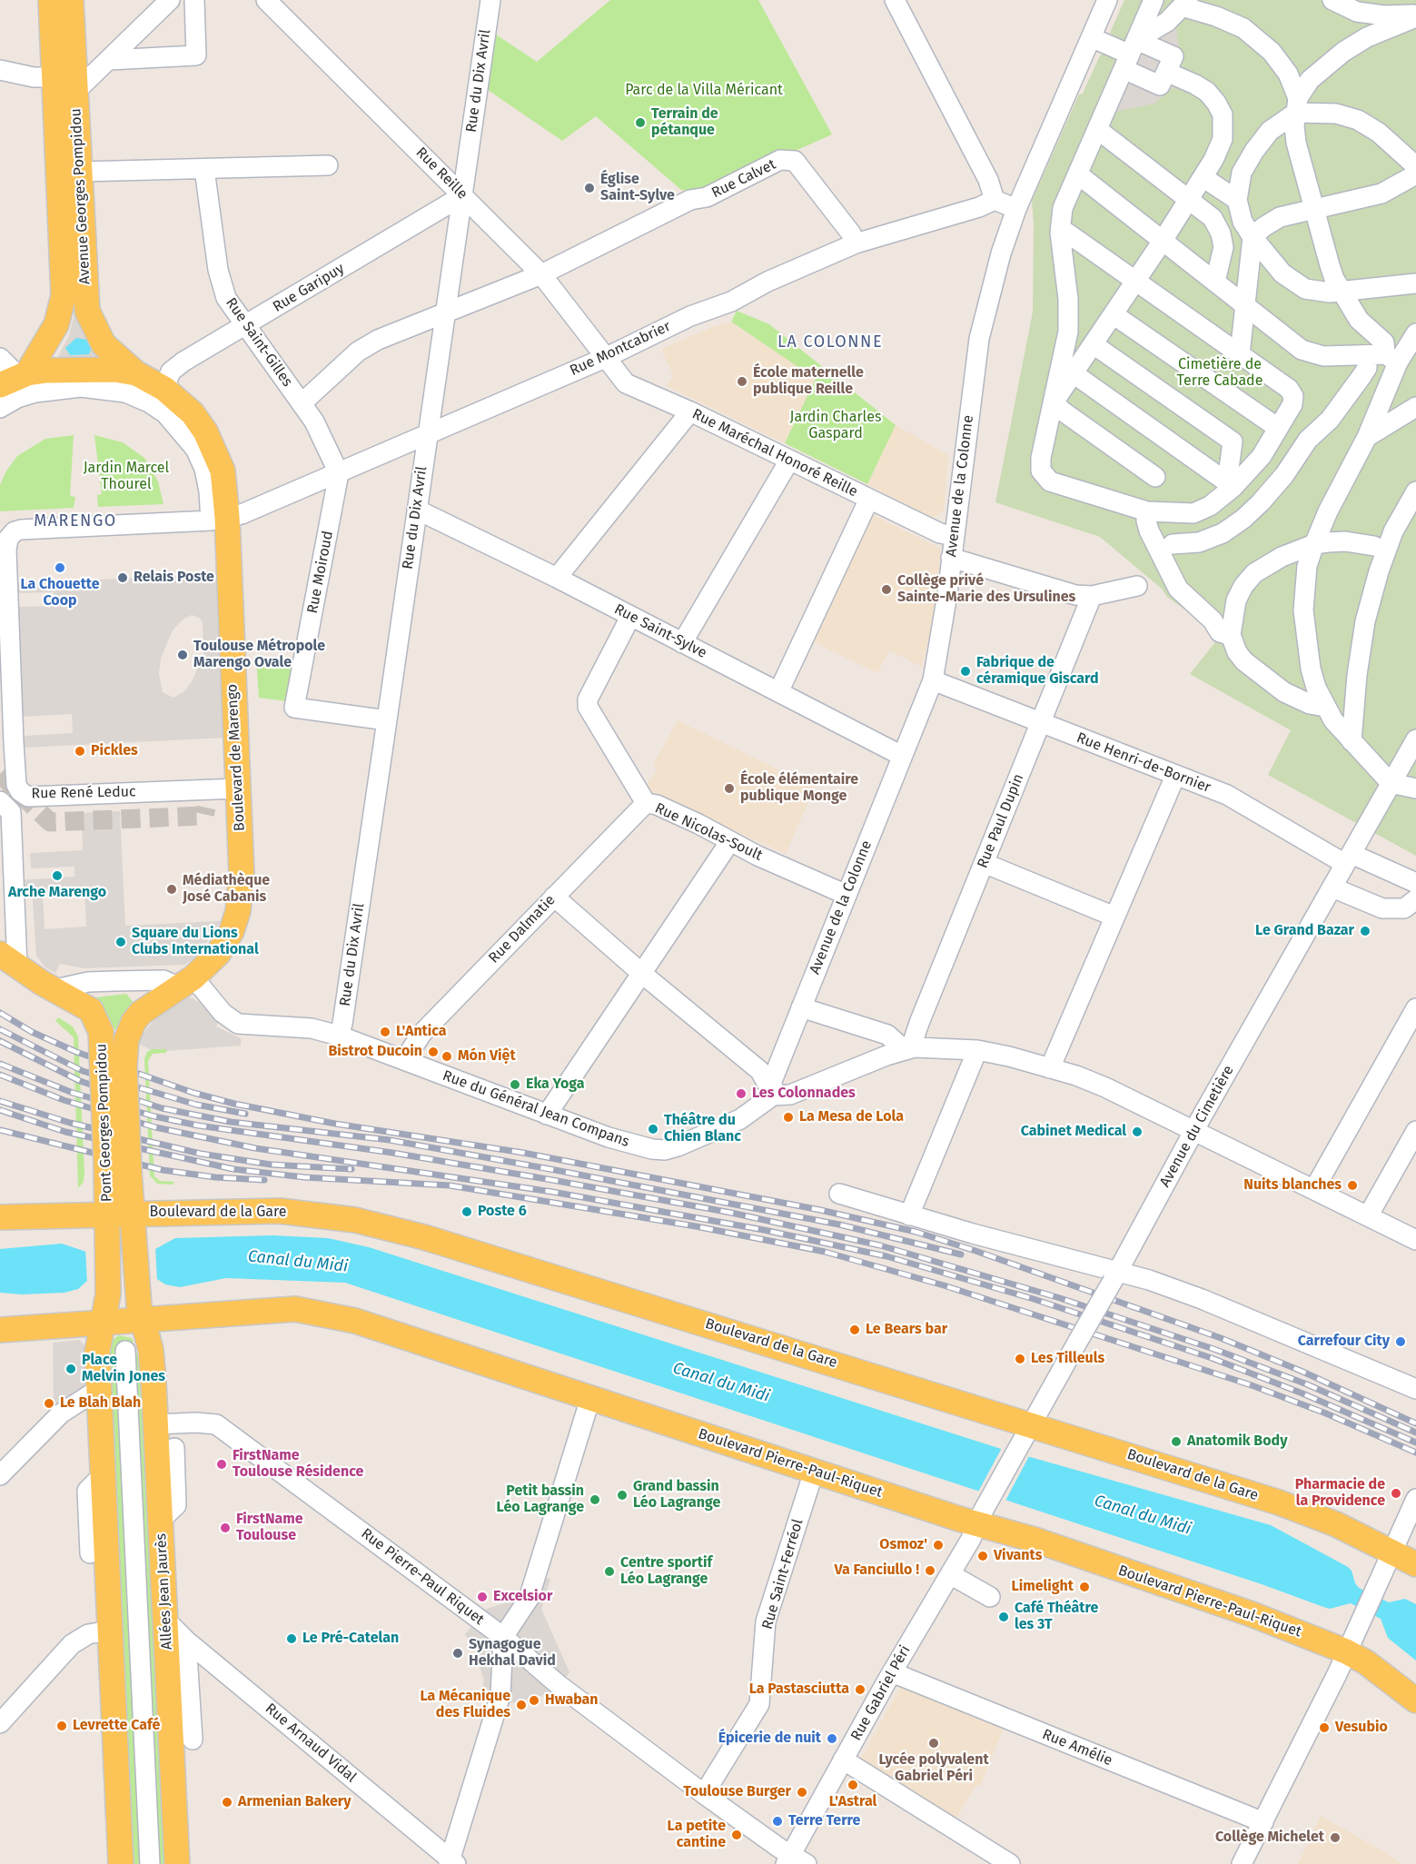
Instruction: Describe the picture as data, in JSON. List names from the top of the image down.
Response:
{
  "streets": {
    "main road": [
      "Avenue Georges Pompidou",
      "Boulevard de Marengo",
      "Pont Georges Pompidou",
      "Boulevard de la Gare",
      "Boulevard Pierre-Paul-Riquet",
      "Allées Jean Jaurès"
    ],
    "street": [
      "Rue du Dix Avril",
      "Rue Reille",
      "Rue Calvet",
      "Rue Garipuy",
      "Rue Saint-Gilles",
      "Rue Montcabrier",
      "Rue Maréchal Honoré Reille",
      "Avenue de la Colonne",
      "Rue Moiroud",
      "Rue Saint-Sylve",
      "Rue Henri-de-Bornier",
      "Rue René Leduc",
      "Rue Paul Dupin",
      "Rue Nicolas-Soult",
      "Rue Dalmatie",
      "Rue du Général Jean Compans",
      "Avenue du Cimetière",
      "Rue Saint-Ferréol",
      "Rue Pierre-Paul Riquet",
      "Rue Gabriel Péri",
      "Rue Arnaud Vidal",
      "Rue Amélie"
    ]
  },
  "crossings": [
    ["Rue du Dix Avril", "Rue Reille"],
    ["Rue du Dix Avril", "Rue Garipuy"],
    ["Rue du Dix Avril", "Rue Montcabrier"],
    ["Rue du Dix Avril", "Rue Moiroud"],
    ["Rue du Dix Avril", "Rue Saint-Sylve"],
    ["Rue du Dix Avril", "Rue du Général Jean Compans"],
    ["Rue Reille", "Rue Calvet"],
    ["Rue Reille", "Rue Garipuy"],
    ["Rue Reille", "Rue Montcabrier"],
    ["Rue Reille", "Rue Maréchal Honoré Reille"],
    ["Rue Calvet", "Rue Montcabrier"],
    ["Avenue Georges Pompidou", "Boulevard de Marengo"],
    ["Rue Garipuy", "Rue Saint-Gilles"],
    ["Rue Garipuy", "Boulevard de Marengo"],
    ["Rue Saint-Gilles", "Rue Montcabrier"],
    ["Rue Saint-Gilles", "Rue Moiroud"],
    ["Rue Montcabrier", "Rue Maréchal Honoré Reille"],
    ["Rue Montcabrier", "Rue Moiroud"],
    ["Rue Montcabrier", "Boulevard de Marengo"],
    ["Rue Montcabrier", "Rue René Leduc"],
    ["Rue Maréchal Honoré Reille", "Avenue de la Colonne"],
    ["Avenue de la Colonne", "Rue Saint-Sylve"],
    ["Avenue de la Colonne", "Rue Henri-de-Bornier"],
    ["Avenue de la Colonne", "Rue Nicolas-Soult"],
    ["Avenue de la Colonne", "Rue du Général Jean Compans"],
    ["Rue Saint-Sylve", "Rue Nicolas-Soult"],
    ["Boulevard de Marengo", "Rue René Leduc"],
    ["Boulevard de Marengo", "Rue du Général Jean Compans"],
    ["Boulevard de Marengo", "Pont Georges Pompidou"],
    ["Rue Henri-de-Bornier", "Rue Paul Dupin"],
    ["Rue Henri-de-Bornier", "Avenue du Cimetière"],
    ["Rue Paul Dupin", "Rue du Général Jean Compans"],
    ["Rue Nicolas-Soult", "Rue Dalmatie"],
    ["Rue Dalmatie", "Rue du Général Jean Compans"],
    ["Rue du Général Jean Compans", "Avenue du Cimetière"],
    ["Pont Georges Pompidou", "Boulevard de la Gare"],
    ["Pont Georges Pompidou", "Allées Jean Jaurès"],
    ["Avenue du Cimetière", "Boulevard de la Gare"],
    ["Avenue du Cimetière", "Boulevard Pierre-Paul-Riquet"],
    ["Avenue du Cimetière", "Rue Gabriel Péri"],
    ["Boulevard de la Gare", "Allées Jean Jaurès"],
    ["Boulevard Pierre-Paul-Riquet", "Rue Saint-Ferréol"],
    ["Boulevard Pierre-Paul-Riquet", "Allées Jean Jaurès"],
    ["Boulevard Pierre-Paul-Riquet", "Rue Gabriel Péri"],
    ["Rue Saint-Ferréol", "Rue Pierre-Paul Riquet"],
    ["Rue Pierre-Paul Riquet", "Allées Jean Jaurès"],
    ["Rue Pierre-Paul Riquet", "Rue Gabriel Péri"],
    ["Allées Jean Jaurès", "Rue Arnaud Vidal"],
    ["Rue Gabriel Péri", "Rue Amélie"]
  ],
  "districts": ["LA COLONNE", "MARENGO"],
  "water": ["Canal du Midi"],
  "parks": [
    "Parc de la Villa Méricant",
    "Cimetière de Terre Cabade",
    "Jardin Charles Gaspard",
    "Jardin Marcel Thourel"
  ],
  "places": [
    "Terrain de pétanque",
    "Église Saint-Sylve",
    "École maternelle publique Reille",
    "La Chouette Coop",
    "Relais Poste",
    "Collège privé Sainte-Marie des Ursulines",
    "Toulouse Métropole Marengo Ovale",
    "Fabrique de céramique Giscard",
    "Pickles",
    "École élémentaire publique Monge",
    "Arche Marengo",
    "Médiathèque José Cabanis",
    "Le Grand Bazar",
    "Square du Lions Clubs International",
    "L'Antica",
    "Bistrot Ducoin",
    "Món Việt",
    "Eka Yoga",
    "Les Colonnades",
    "La Mesa de Lola",
    "Théâtre du Chien Blanc",
    "Cabinet Medical",
    "Nuits blanches",
    "Poste 6",
    "Le Bears bar",
    "Carrefour City",
    "Les Tilleuls",
    "Place Melvin Jones",
    "Le Blah Blah",
    "Anatomik Body",
    "FirstName Toulouse Résidence",
    "Pharmacie de la Providence",
    "Grand bassin Léo Lagrange",
    "Petit bassin Léo Lagrange",
    "FirstName Toulouse",
    "Osmoz'",
    "Vivants",
    "Va Fanciullo !",
    "Centre sportif Léo Lagrange",
    "Limelight",
    "Excelsior",
    "Café Théâtre les 3T",
    "Le Pré-Catelan",
    "Synagogue Hekhal David",
    "La Pastasciutta",
    "Hwaban",
    "La Mécanique des Fluides",
    "Levrette Café",
    "Vesubio",
    "Épicerie de nuit",
    "Lycée polyvalent Gabriel Péri",
    "L'Astral",
    "Toulouse Burger",
    "Armenian Bakery",
    "Terre Terre",
    "La petite cantine",
    "Collège Michelet"
  ]
}
